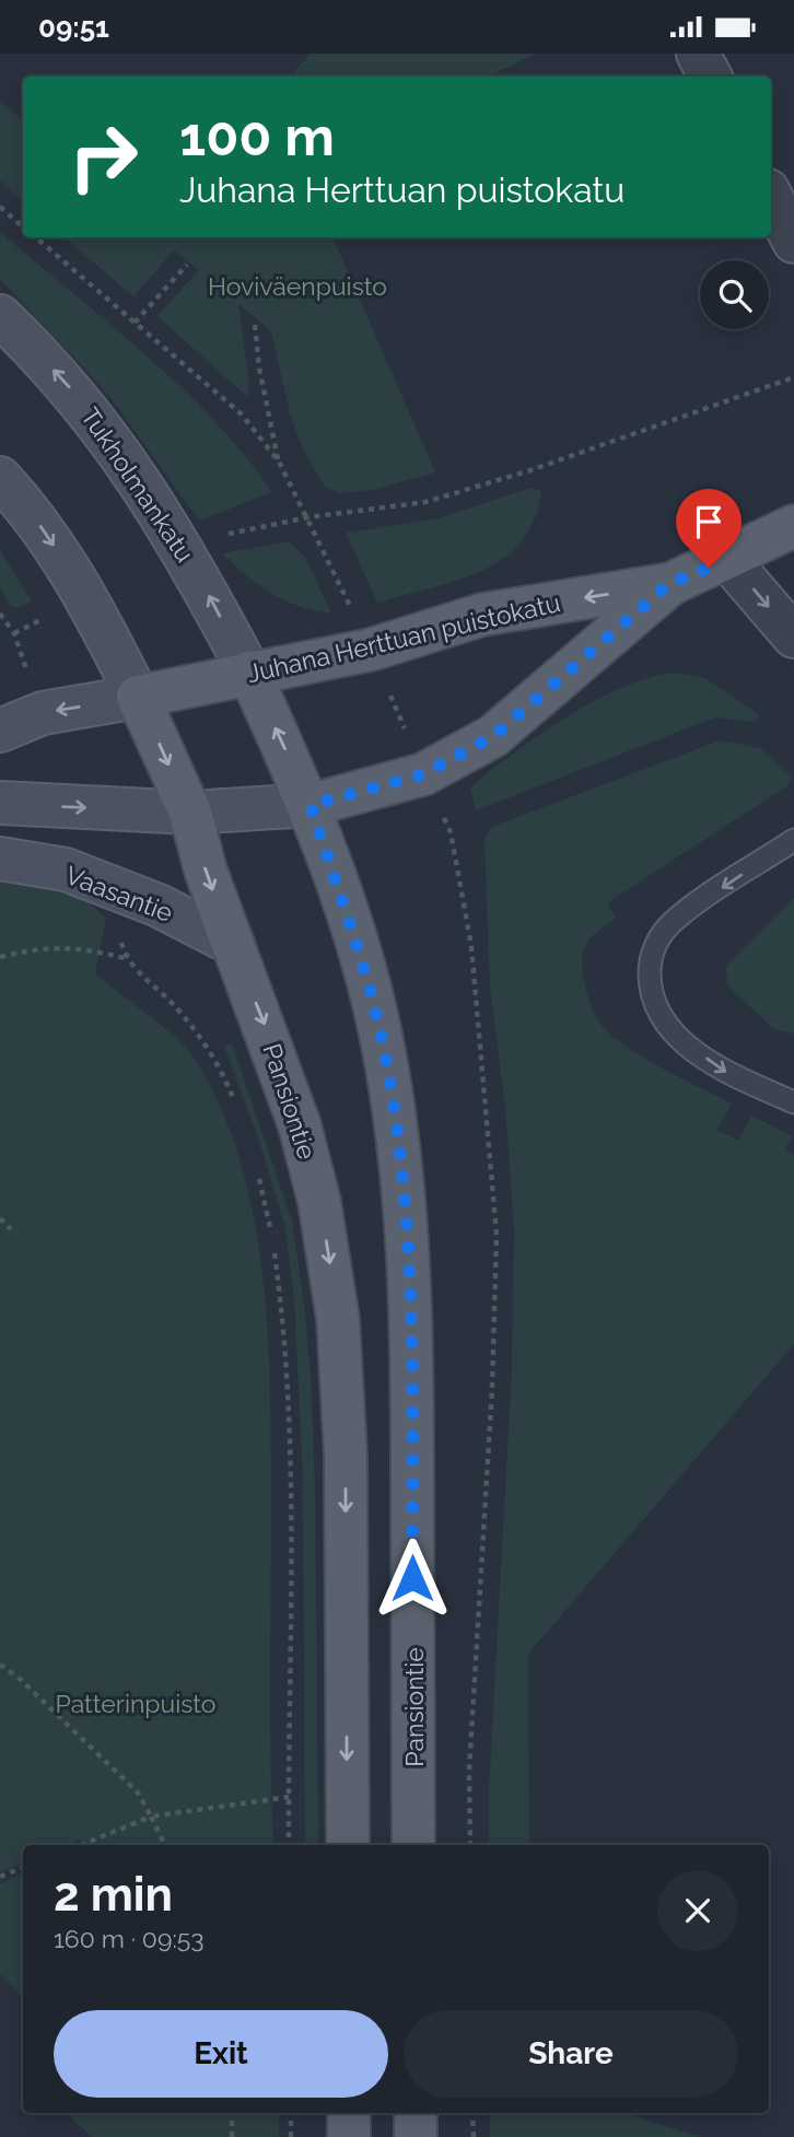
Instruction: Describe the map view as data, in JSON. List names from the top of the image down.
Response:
{
  "streets": {
    "main road": [
      "Tukholmankatu",
      "Juhana Herttuan puistokatu",
      "Vaasantie",
      "Pansiontie"
    ]
  },
  "crossings": [
    ["Tukholmankatu", "Juhana Herttuan puistokatu"],
    ["Tukholmankatu", "Pansiontie"],
    ["Juhana Herttuan puistokatu", "Pansiontie"],
    ["Vaasantie", "Pansiontie"]
  ],
  "parks": ["Hoviväenpuisto", "Patterinpuisto"],
  "page": {
    "status": "09:51",
    "turn": ["100 m", "Juhana Herttuan puistokatu"],
    "heading": ["2 min", "160 m · 09:53"],
    "buttons": ["Exit", "Share"]
  }
}
